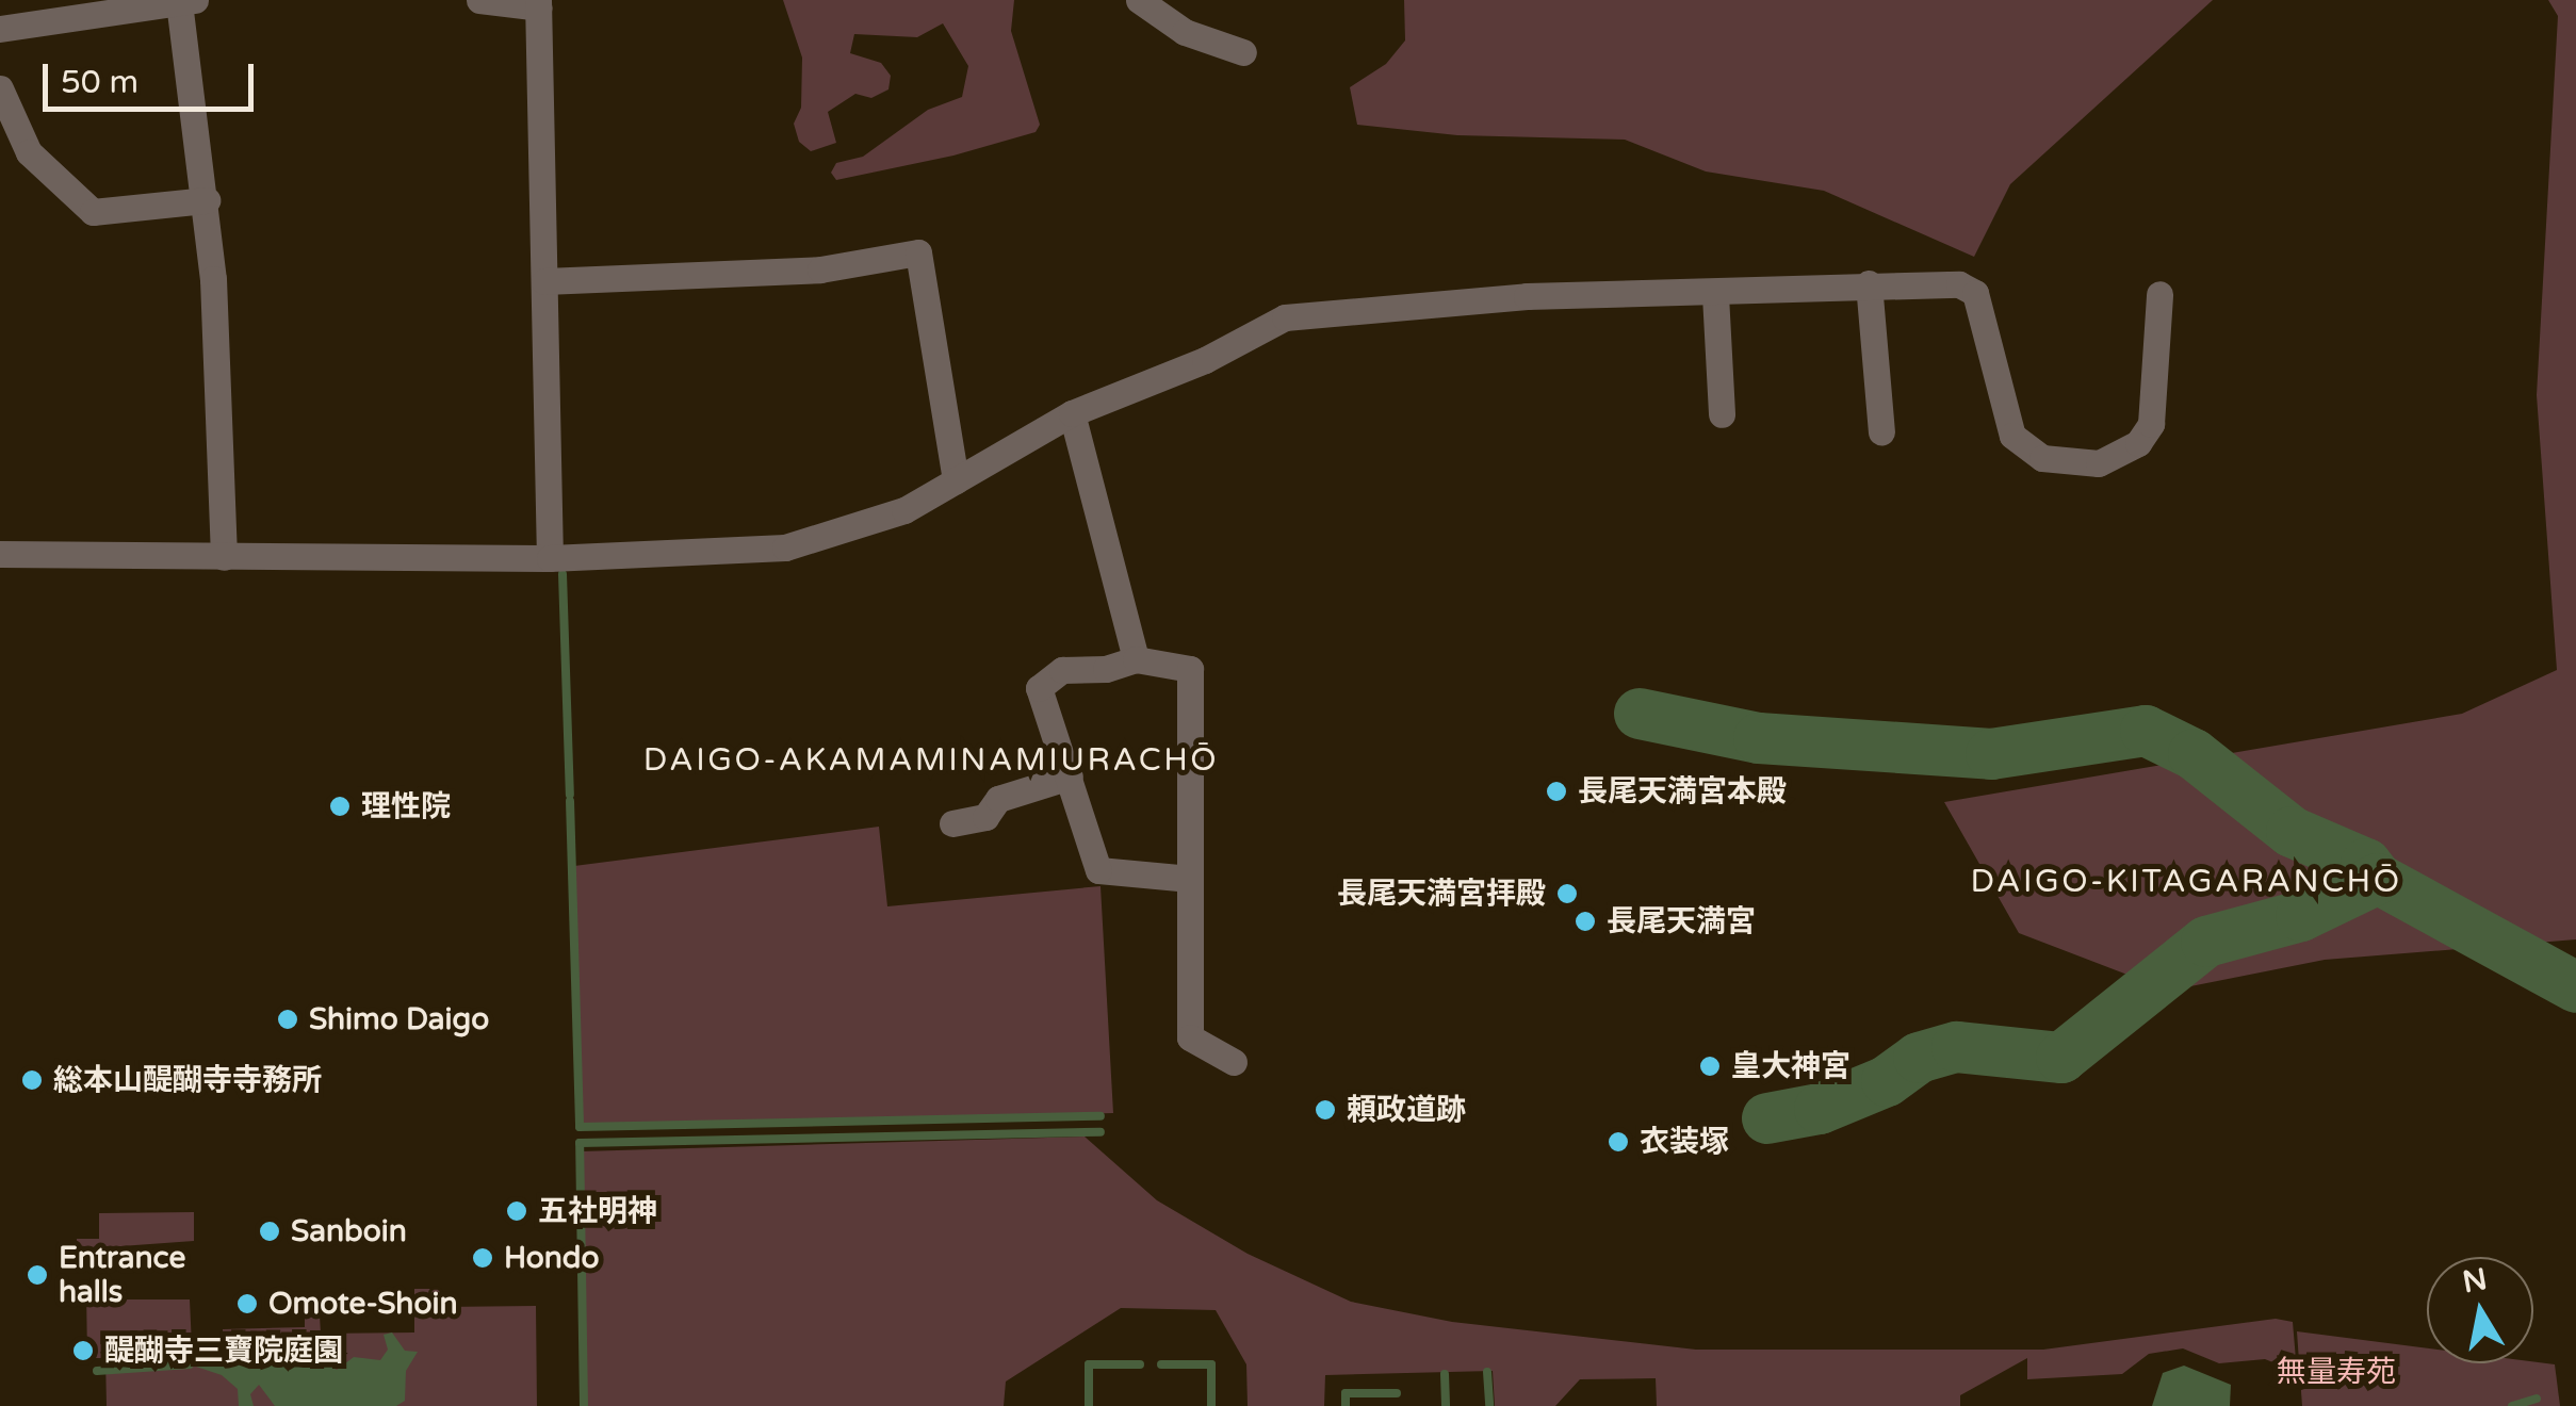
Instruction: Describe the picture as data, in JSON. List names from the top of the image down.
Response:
{
  "districts": ["DAIGO-AKAMAMINAMIURACHŌ", "DAIGO-KITAGARANCHŌ"],
  "parks": ["無量寿苑"],
  "places": [
    "長尾天満宮本殿",
    "理性院",
    "長尾天満宮拝殿",
    "長尾天満宮",
    "Shimo Daigo",
    "皇大神宮",
    "総本山醍醐寺寺務所",
    "頼政道跡",
    "衣装塚",
    "五社明神",
    "Sanboin",
    "Hondo",
    "Entrance halls",
    "Omote-Shoin",
    "醍醐寺三寶院庭園"
  ],
  "scale_bar": "50 m",
  "north": "top"
}
